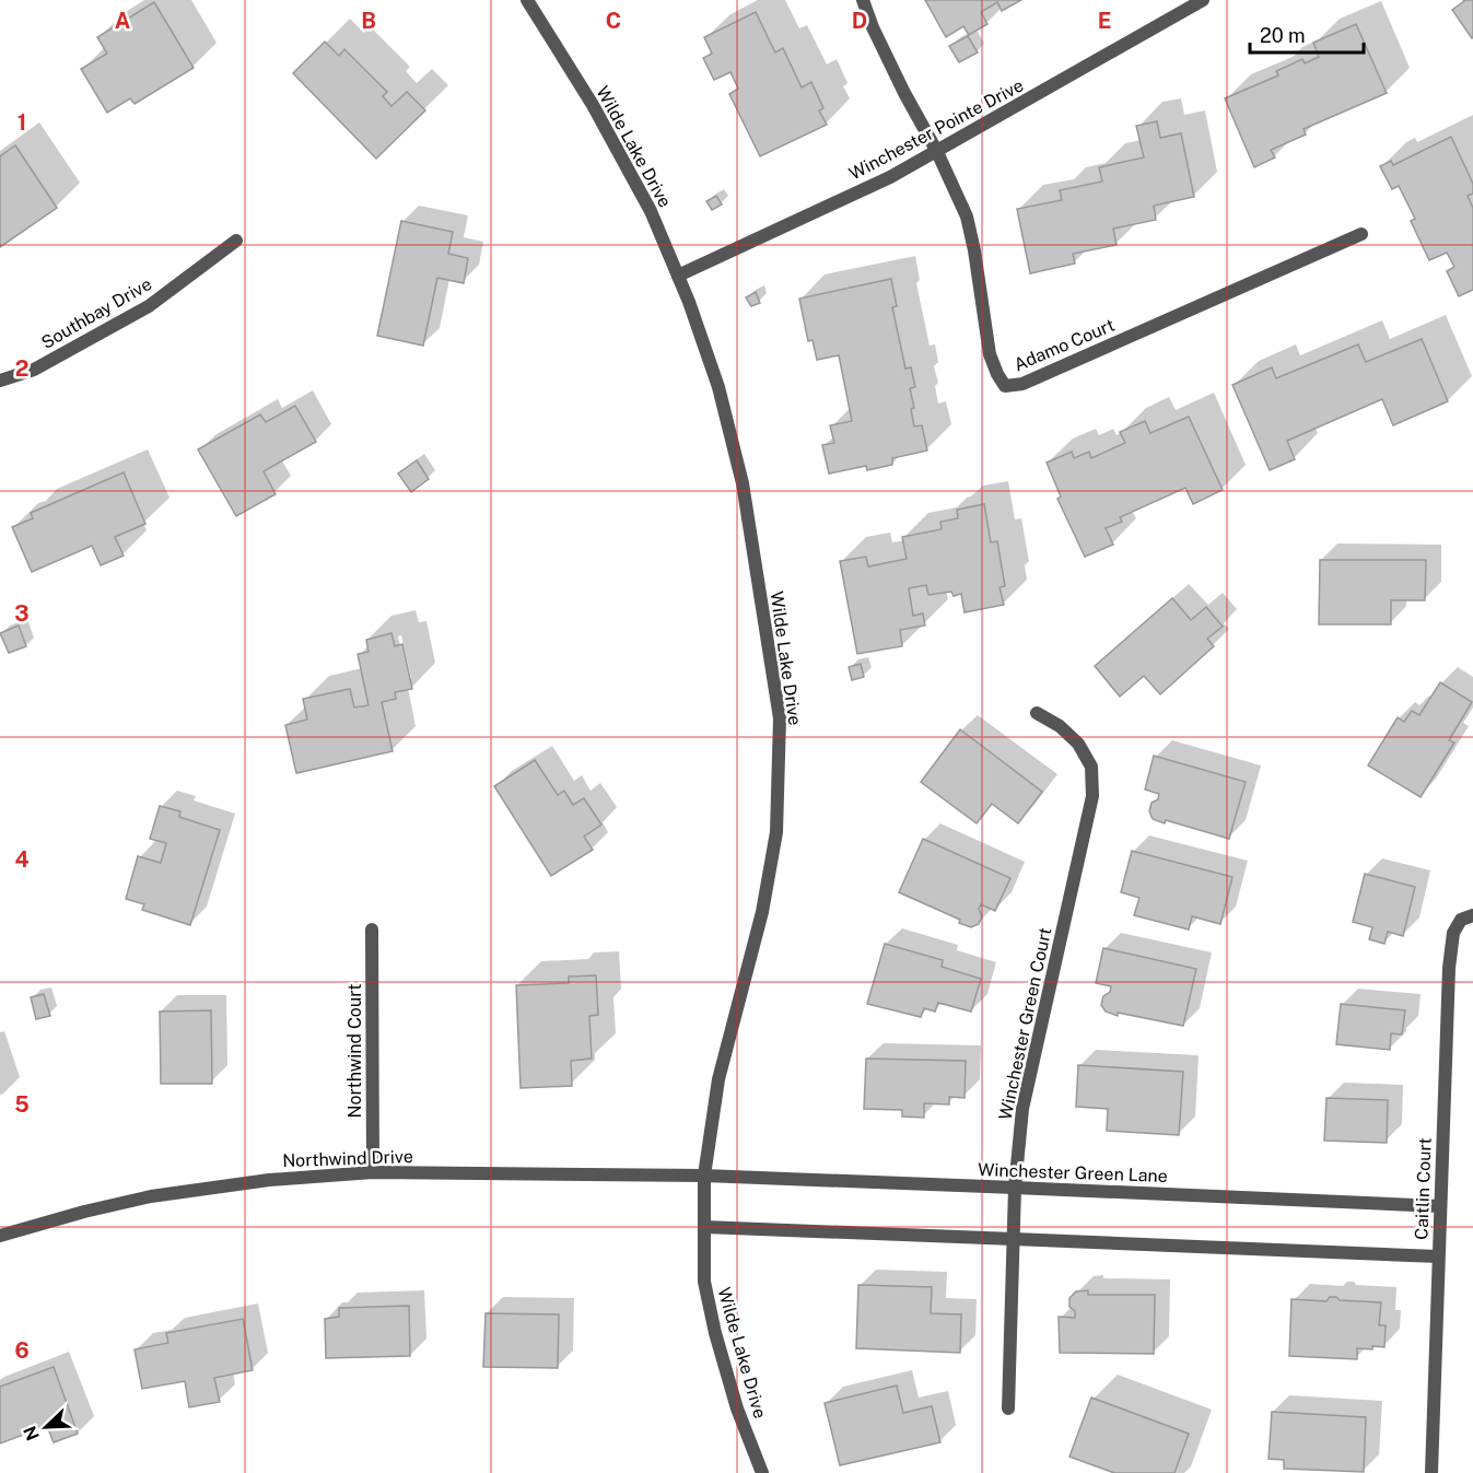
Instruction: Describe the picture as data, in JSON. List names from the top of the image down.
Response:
{
  "streets": {
    "street": [
      "Winchester Pointe Drive",
      "Wilde Lake Drive",
      "Southbay Drive",
      "Adamo Court",
      "Winchester Green Court",
      "Northwind Court",
      "Northwind Drive",
      "Winchester Green Lane",
      "Caitlin Court"
    ]
  },
  "crossings": [
    ["Winchester Pointe Drive", "Wilde Lake Drive"],
    ["Winchester Pointe Drive", "Adamo Court"],
    ["Wilde Lake Drive", "Northwind Drive"],
    ["Wilde Lake Drive", "Winchester Green Lane"],
    ["Winchester Green Court", "Winchester Green Lane"],
    ["Northwind Court", "Northwind Drive"],
    ["Northwind Drive", "Winchester Green Lane"],
    ["Winchester Green Lane", "Caitlin Court"]
  ],
  "scale_bar": "20 m",
  "north": "bottom left",
  "grid": {
    "columns": [
      "A",
      "B",
      "C",
      "D",
      "E"
    ],
    "rows": [
      "1",
      "2",
      "3",
      "4",
      "5",
      "6"
    ]
  }
}
